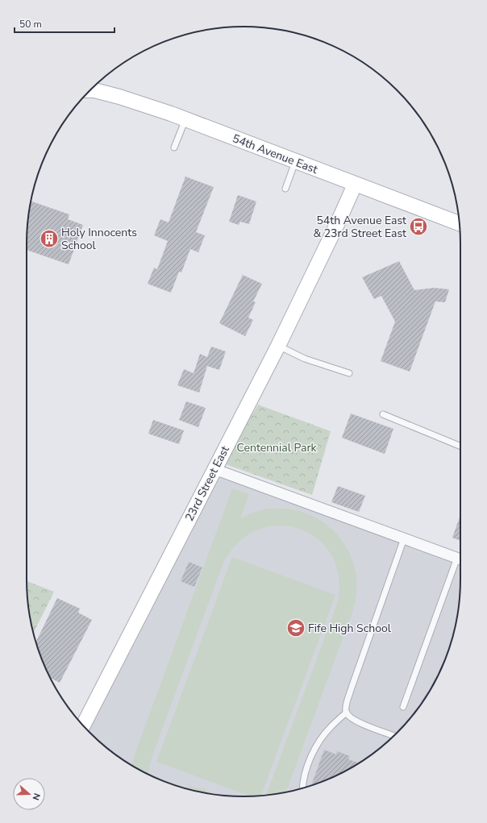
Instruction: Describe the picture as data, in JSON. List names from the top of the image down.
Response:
{
  "streets": {
    "street": ["54th Avenue East", "23rd Street East"]
  },
  "crossings": [
    ["54th Avenue East", "23rd Street East"]
  ],
  "parks": ["Centennial Park"],
  "places": {
    "bus stop": ["54th Avenue East & 23rd Street East"],
    "building": ["Holy Innocents School"],
    "school or university": ["Fife High School"]
  },
  "scale_bar": "50 m",
  "north": "right"
}
